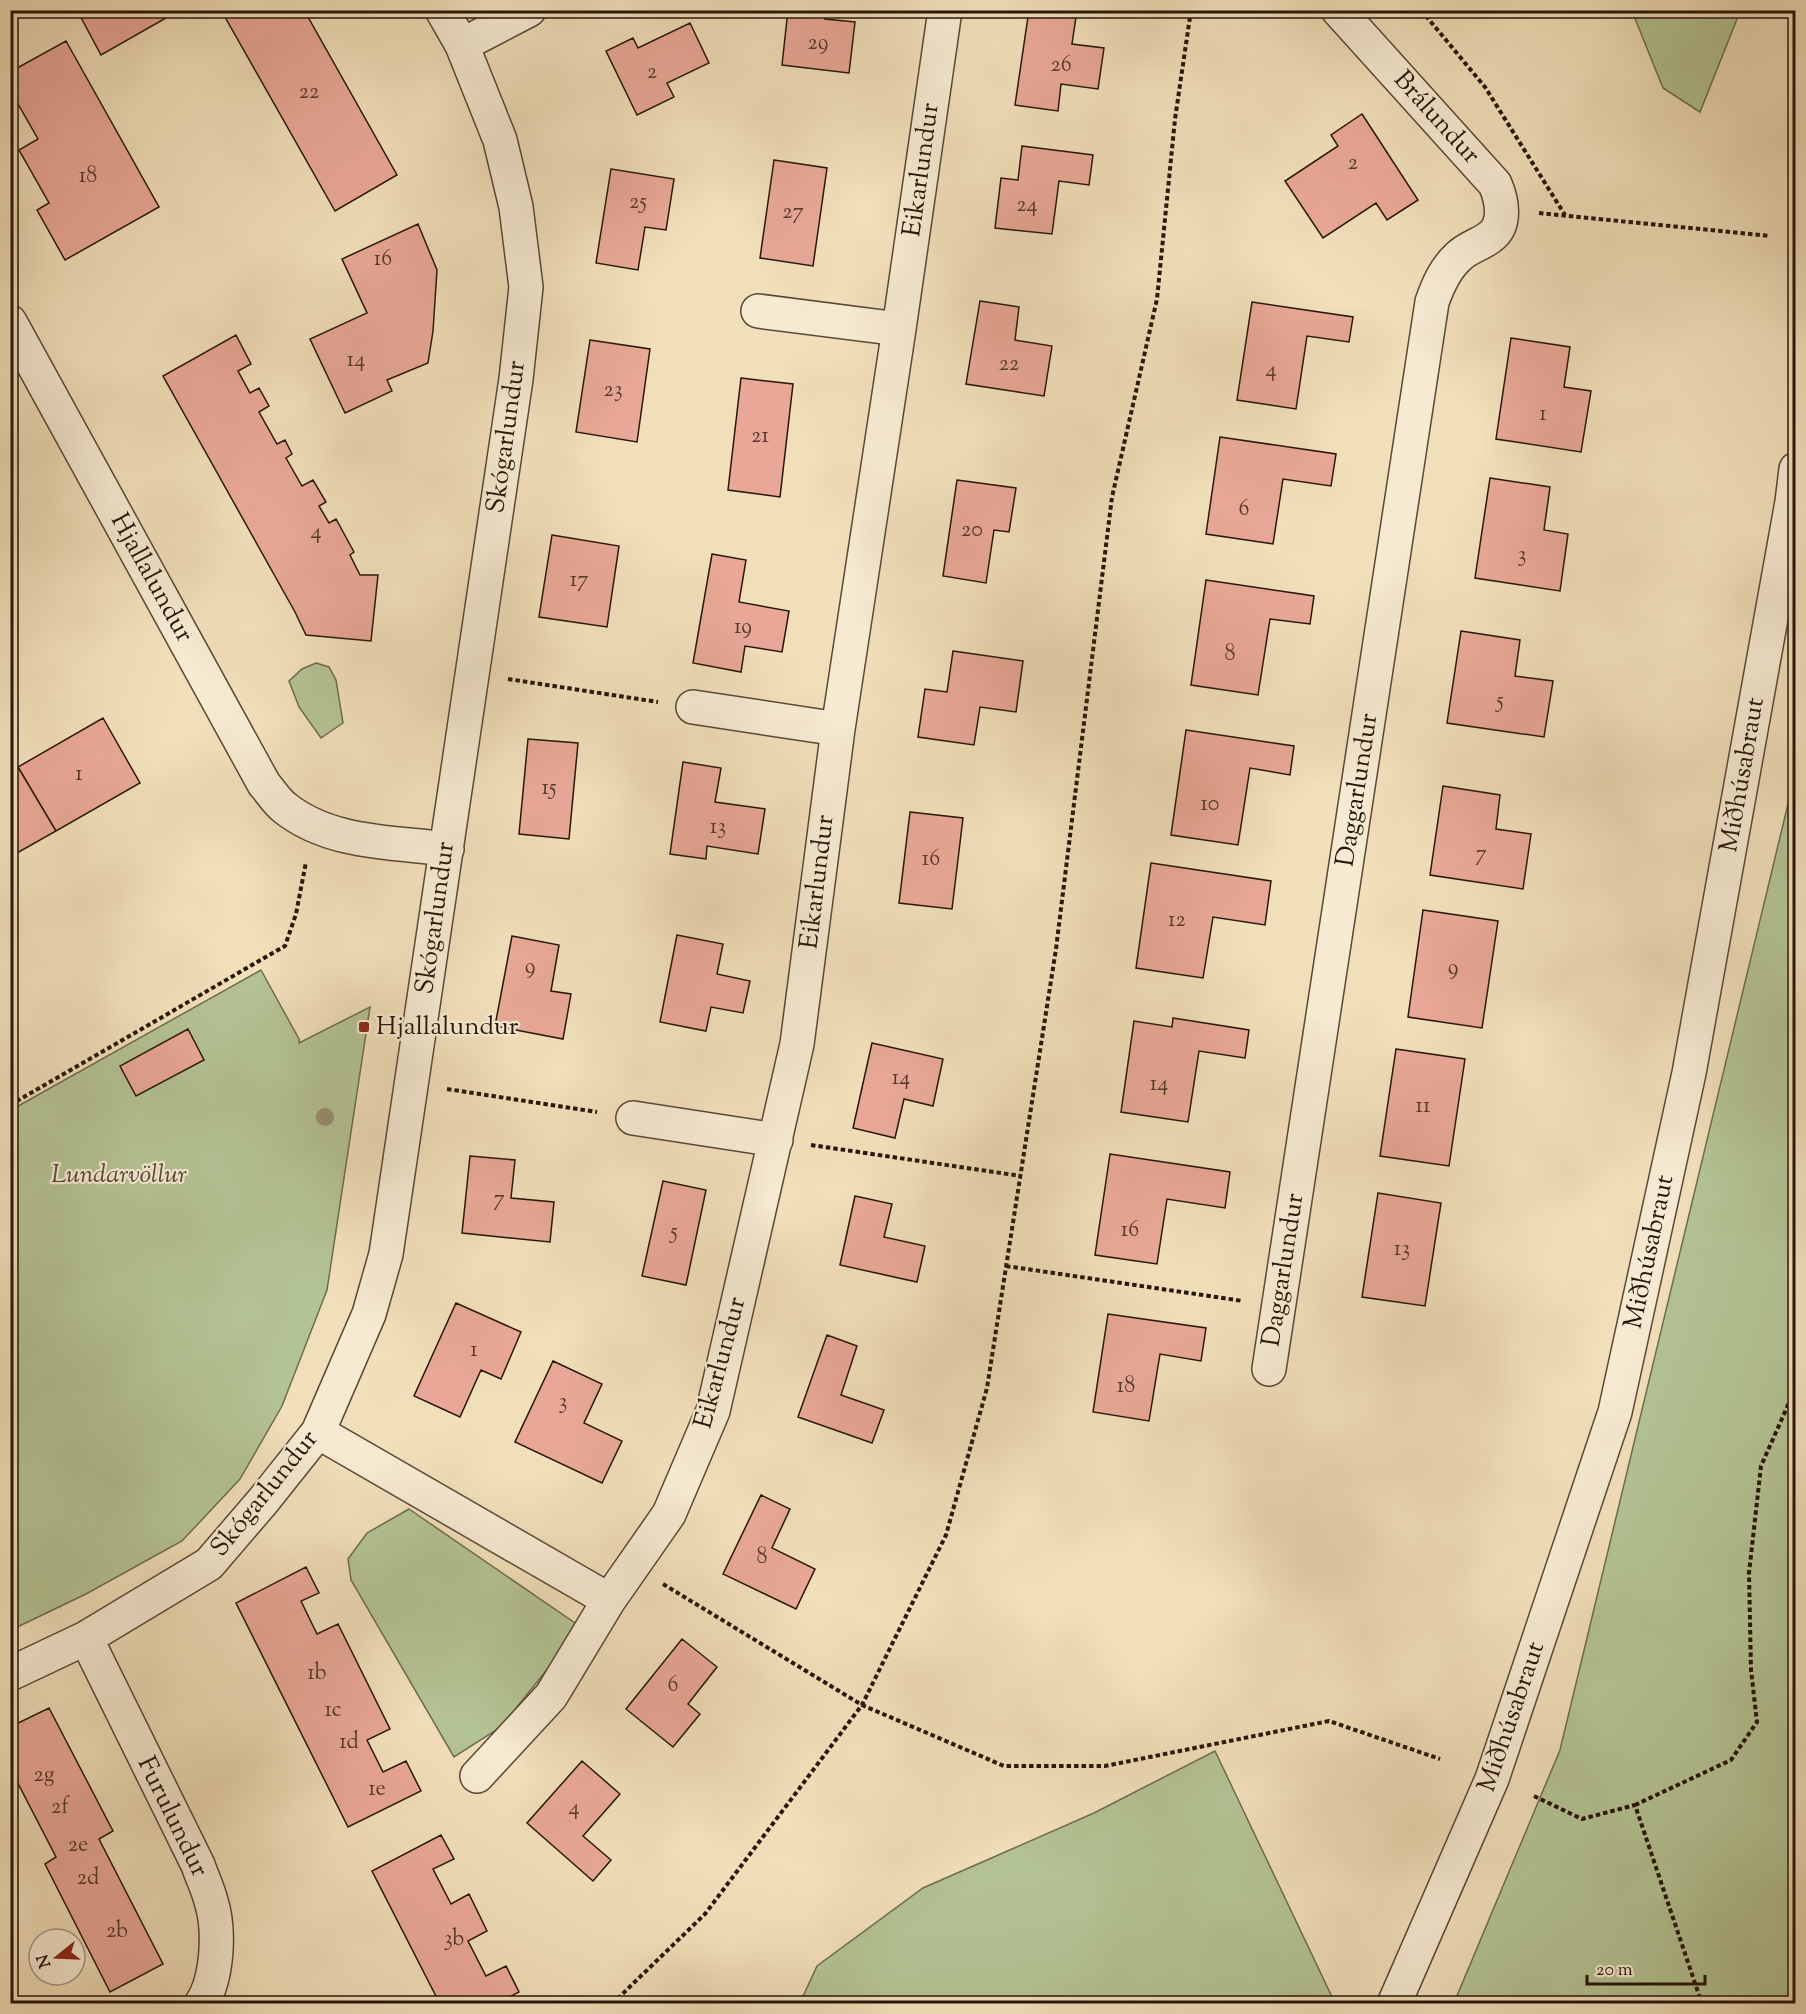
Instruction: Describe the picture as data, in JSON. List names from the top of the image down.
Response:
{
  "streets": {
    "street": [
      "Brálundur",
      "Eikarlundur",
      "Skógarlundur",
      "Hjallalundur",
      "Miðhúsabraut",
      "Daggarlundur",
      "Furulundur"
    ]
  },
  "crossings": [
    ["Brálundur", "Daggarlundur"],
    ["Skógarlundur", "Hjallalundur"],
    ["Skógarlundur", "Furulundur"]
  ],
  "parks": ["Lundarvöllur"],
  "places": {
    "transit": ["Hjallalundur"]
  },
  "house_numbers": [
    "29",
    "26",
    "2",
    "22",
    "2",
    "18",
    "25",
    "24",
    "27",
    "16",
    "14",
    "22",
    "4",
    "23",
    "1",
    "21",
    "6",
    "20",
    "4",
    "3",
    "17",
    "19",
    "8",
    "5",
    "1",
    "15",
    "10",
    "13",
    "7",
    "16",
    "12",
    "9",
    "9",
    "14",
    "14",
    "11",
    "7",
    "16",
    "5",
    "13",
    "1",
    "18",
    "3",
    "8",
    "1b",
    "6",
    "1c",
    "1d",
    "2g",
    "1e",
    "2f",
    "4",
    "2e",
    "2d",
    "2b",
    "3b"
  ],
  "scale_bar": "20 m",
  "north": "left"
}
